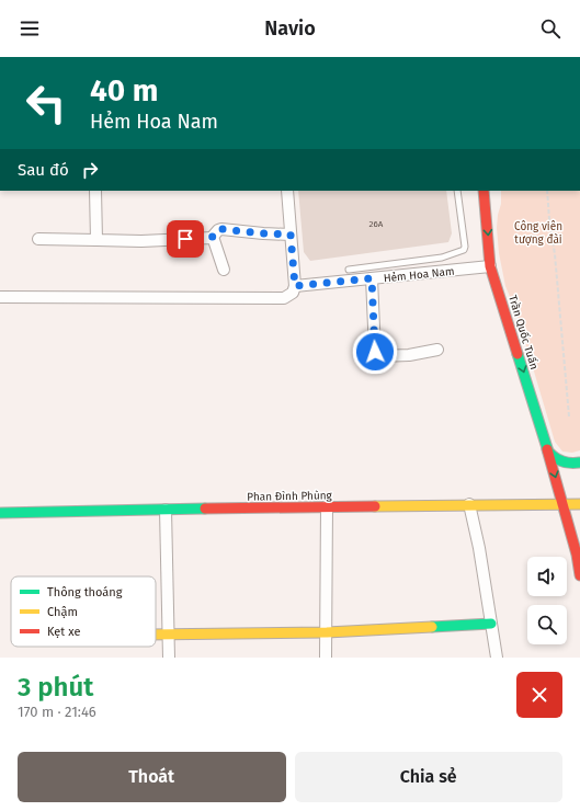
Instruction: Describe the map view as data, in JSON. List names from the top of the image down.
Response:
{
  "streets": {
    "street": ["Hẻm Hoa Nam", "Trần Quốc Tuấn", "Phan Đình Phùng"]
  },
  "crossings": [
    ["Hẻm Hoa Nam", "Trần Quốc Tuấn"]
  ],
  "one_way": ["Trần Quốc Tuấn"],
  "parks": ["Công viên tượng đài"],
  "house_numbers": ["26A"],
  "legend": ["Thông thoáng", "Chậm", "Kẹt xe"],
  "page": {
    "header": "Navio",
    "turn": ["40 m", "Hẻm Hoa Nam"],
    "then": "Sau đó",
    "heading": ["3 phút", "170 m · 21:46"],
    "buttons": ["Thoát", "Chia sẻ"]
  }
}
